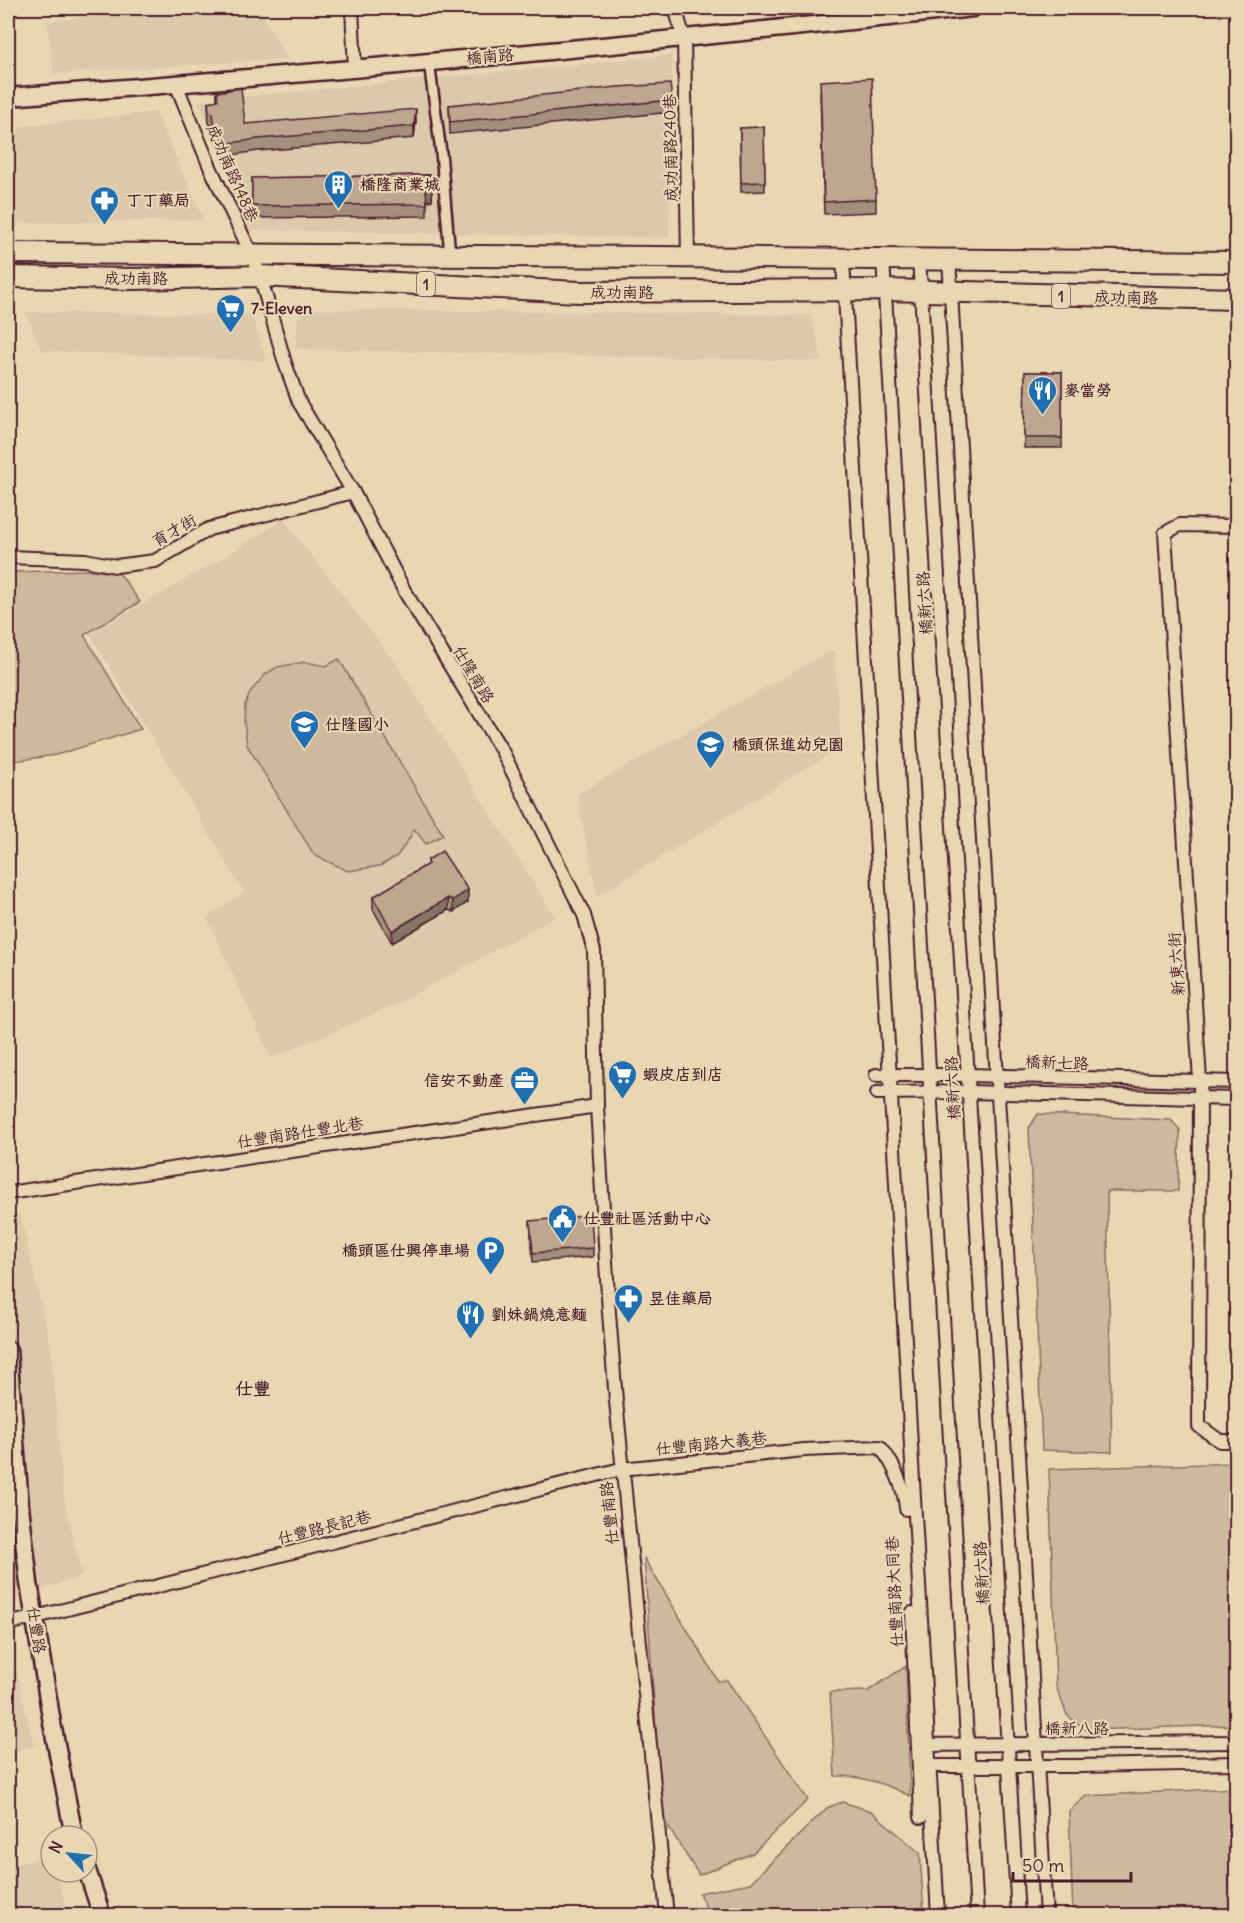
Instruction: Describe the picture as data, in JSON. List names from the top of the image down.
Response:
{
  "streets": {
    "main road": ["成功南路", "1"],
    "street": [
      "橋南路",
      "成功南路240巷",
      "成功南路148巷",
      "育才街",
      "橋新六路",
      "仕隆南路",
      "新東六街",
      "橋新七路",
      "仕豐南路仕豐北巷",
      "仕豐南路大義巷",
      "仕豐南路",
      "仕豐路長記巷",
      "仕豐南路大同巷",
      "仕豐路",
      "橋新八路"
    ]
  },
  "crossings": [
    ["橋南路", "成功南路240巷"],
    ["橋南路", "成功南路148巷"],
    ["成功南路240巷", "成功南路"],
    ["成功南路148巷", "成功南路"],
    ["成功南路148巷", "仕隆南路"],
    ["成功南路", "橋新六路"],
    ["成功南路", "仕隆南路"],
    ["育才街", "仕隆南路"],
    ["橋新六路", "橋新七路"],
    ["橋新六路", "橋新八路"],
    ["仕隆南路", "仕豐南路仕豐北巷"],
    ["仕隆南路", "仕豐南路"],
    ["新東六街", "橋新七路"],
    ["仕豐南路仕豐北巷", "仕豐南路"],
    ["仕豐南路大義巷", "仕豐南路"],
    ["仕豐南路大義巷", "仕豐路長記巷"],
    ["仕豐南路大義巷", "仕豐南路大同巷"],
    ["仕豐南路", "仕豐路長記巷"],
    ["仕豐路長記巷", "仕豐路"],
    ["仕豐南路大同巷", "橋新八路"]
  ],
  "districts": ["仕豐"],
  "places": {
    "building": ["橋隆商業城"],
    "pharmacy": ["丁丁藥局", "昱佳藥局"],
    "supermarket": ["7-Eleven", "蝦皮店到店"],
    "restaurant": ["麥當勞", "劉妹鍋燒意麵"],
    "school or university": ["仕隆國小", "橋頭保進幼兒園"],
    "office": ["信安不動產"],
    "public building": ["仕豐社區活動中心"],
    "parking": ["橋頭區仕興停車場"]
  },
  "scale_bar": "50 m",
  "north": "top left"
}
